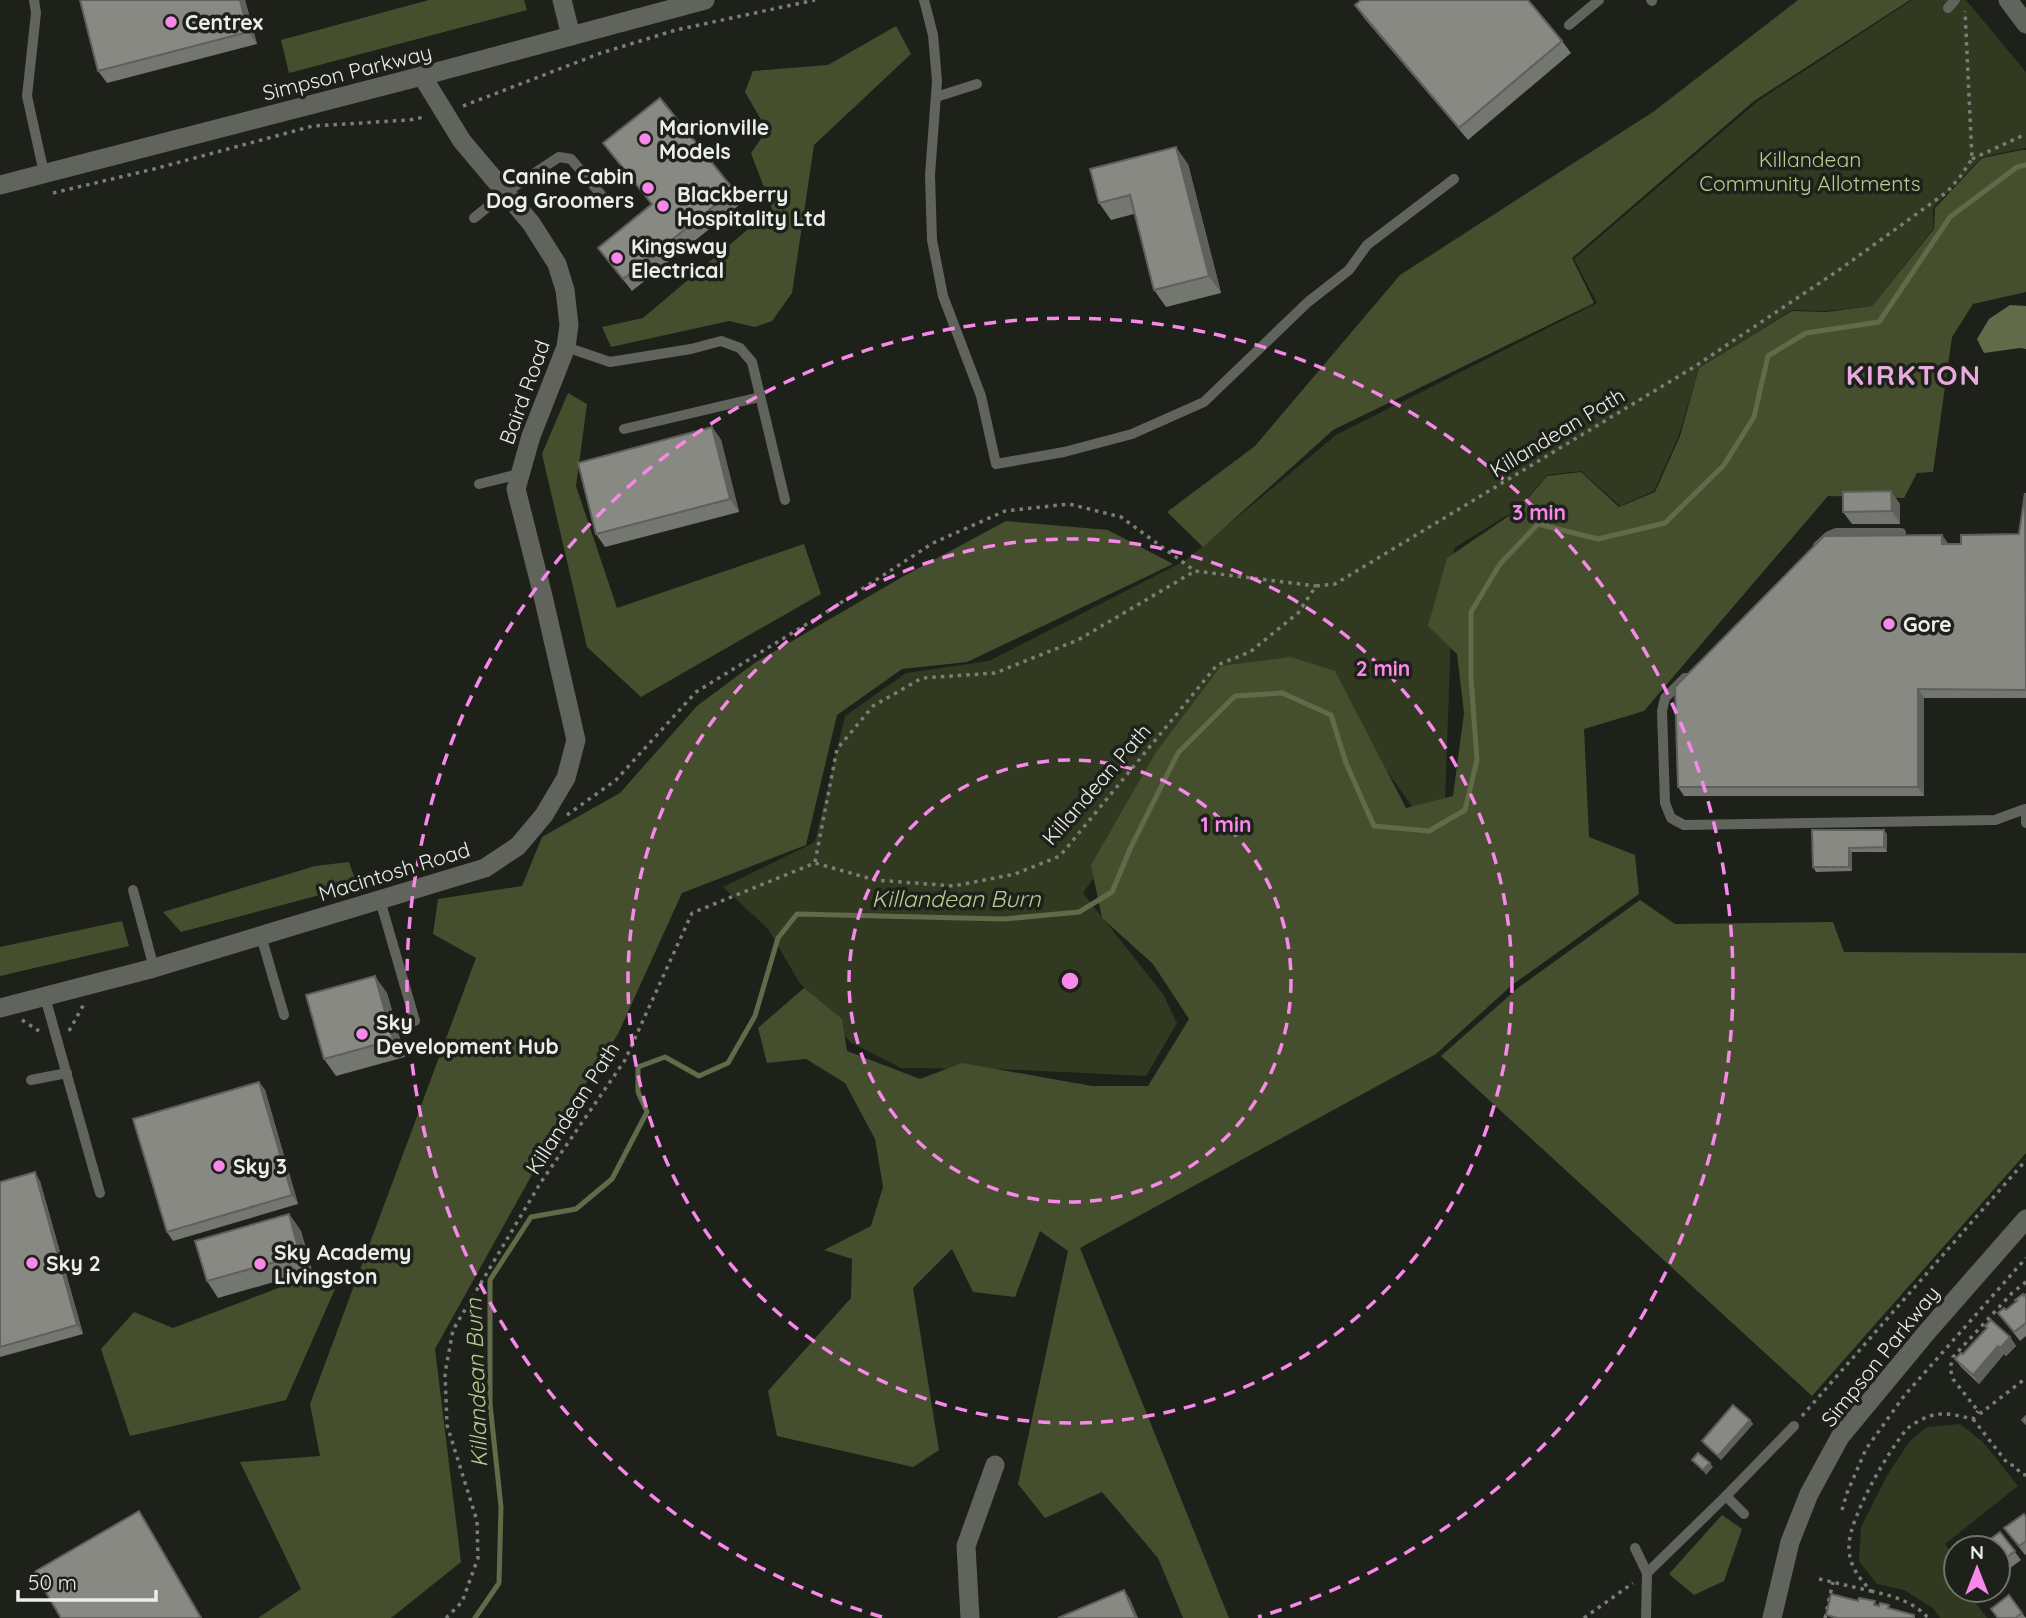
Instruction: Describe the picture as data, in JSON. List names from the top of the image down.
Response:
{
  "streets": {
    "street": ["Simpson Parkway", "Baird Road", "Macintosh Road"],
    "path": ["Killandean Path"]
  },
  "crossings": [
    ["Simpson Parkway", "Baird Road"],
    ["Baird Road", "Macintosh Road"]
  ],
  "districts": ["KIRKTON"],
  "water": ["Killandean Burn"],
  "parks": ["Killandean Community Allotments"],
  "places": [
    "Centrex",
    "Marionville Models",
    "Canine Cabin Dog Groomers",
    "Blackberry Hospitality Ltd",
    "Kingsway Electrical",
    "Gore",
    "Sky Development Hub",
    "Sky 3",
    "Sky 2",
    "Sky Academy Livingston"
  ],
  "scale_bar": "50 m",
  "north": "top",
  "rings": ["3 min", "2 min", "1 min"]
}
